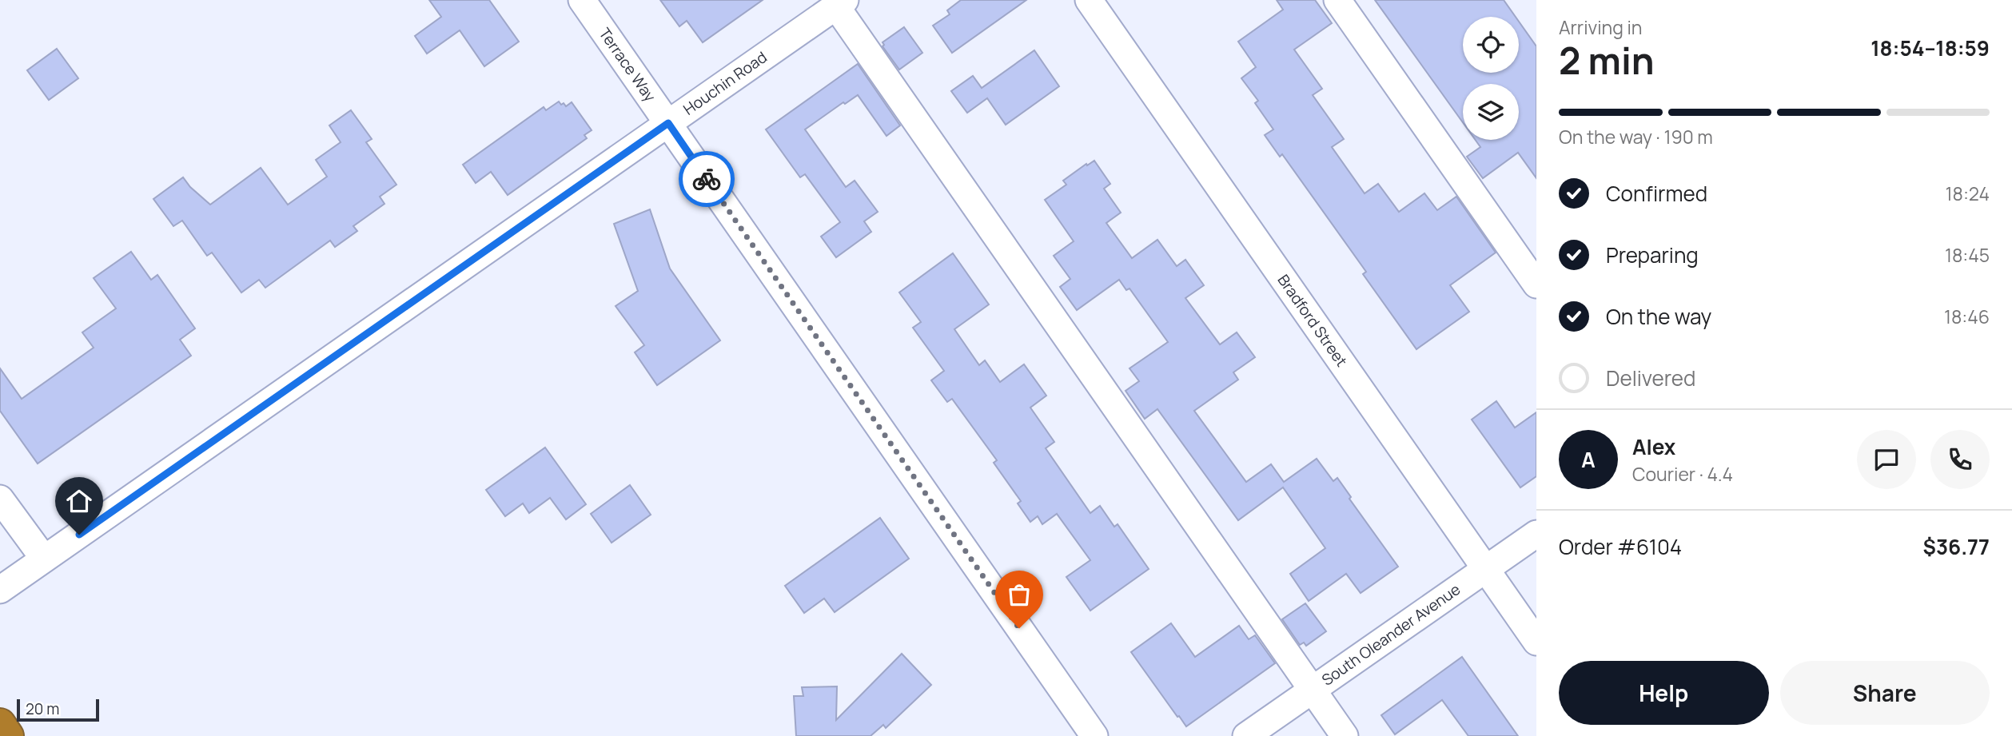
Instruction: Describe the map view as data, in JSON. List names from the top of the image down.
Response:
{
  "streets": {
    "street": [
      "Terrace Way",
      "Houchin Road",
      "Bradford Street",
      "South Oleander Avenue"
    ]
  },
  "crossings": [
    ["Terrace Way", "Houchin Road"],
    ["Bradford Street", "South Oleander Avenue"]
  ],
  "scale_bar": "20 m",
  "page": {
    "heading": ["2 min", "Arriving in", "18:54–18:59"],
    "panel": [
      "Alex",
      "Courier · 4.4",
      "Order #6104",
      "$36.77"
    ],
    "bar": "On the way · 190 m",
    "list": [
      ["Confirmed", "18:24"],
      ["Preparing", "18:45"],
      ["On the way", "18:46"],
      "Delivered"
    ],
    "round": "A",
    "buttons": ["Help", "Share"],
    "scale": "20 m"
  }
}
